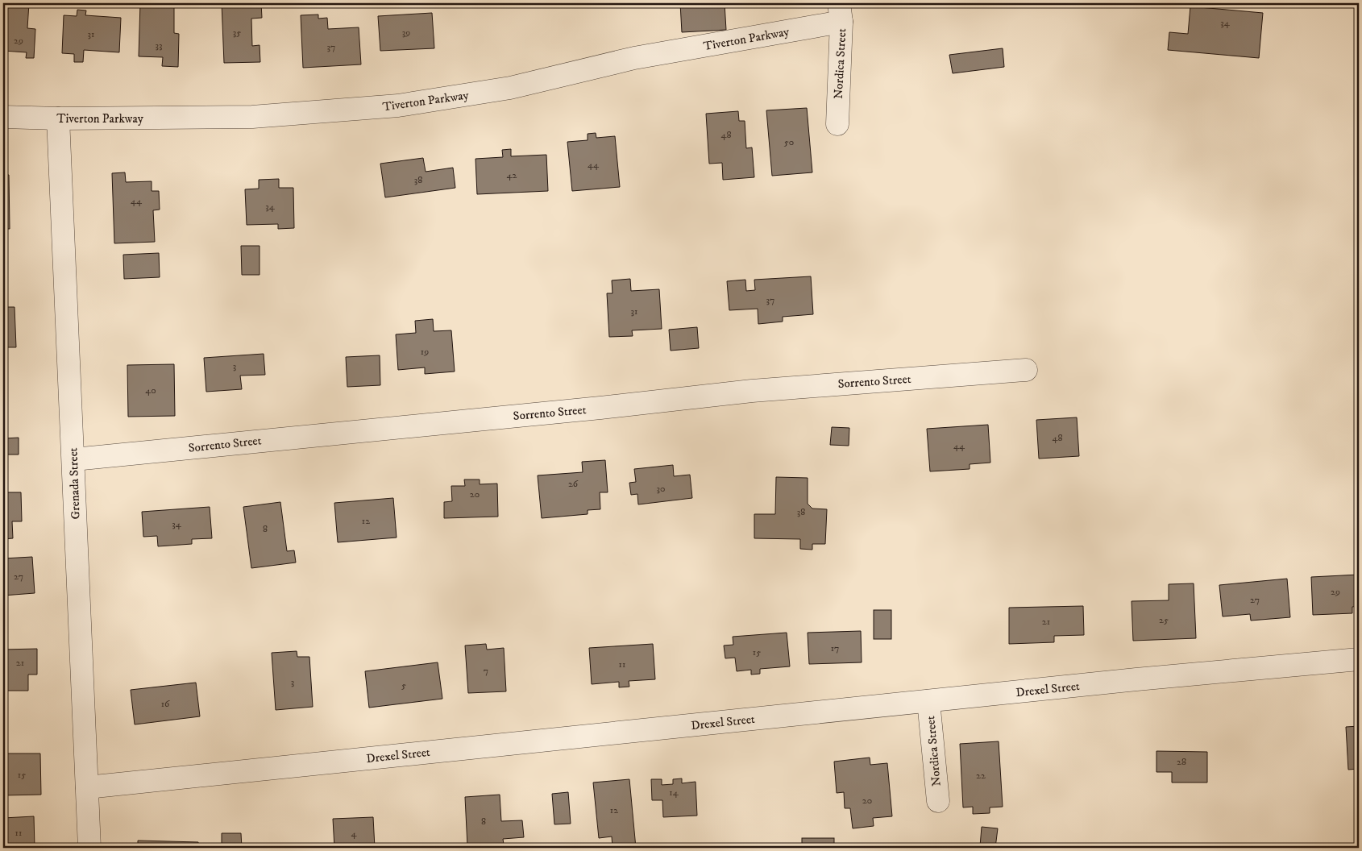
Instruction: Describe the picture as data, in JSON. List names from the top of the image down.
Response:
{
  "streets": {
    "street": [
      "Tiverton Parkway",
      "Nordica Street",
      "Sorrento Street",
      "Grenada Street",
      "Drexel Street"
    ]
  },
  "crossings": [
    ["Tiverton Parkway", "Nordica Street"],
    ["Tiverton Parkway", "Grenada Street"],
    ["Nordica Street", "Drexel Street"],
    ["Sorrento Street", "Grenada Street"],
    ["Grenada Street", "Drexel Street"]
  ],
  "house_numbers": [
    "34",
    "35",
    "39",
    "31",
    "29",
    "33",
    "37",
    "48",
    "50",
    "44",
    "42",
    "38",
    "44",
    "34",
    "37",
    "31",
    "19",
    "3",
    "40",
    "48",
    "44",
    "26",
    "30",
    "20",
    "38",
    "12",
    "34",
    "8",
    "27",
    "29",
    "27",
    "25",
    "21",
    "17",
    "15",
    "21",
    "11",
    "7",
    "3",
    "5",
    "16",
    "28",
    "15",
    "22",
    "14",
    "20",
    "12",
    "8",
    "11",
    "4"
  ]
}
